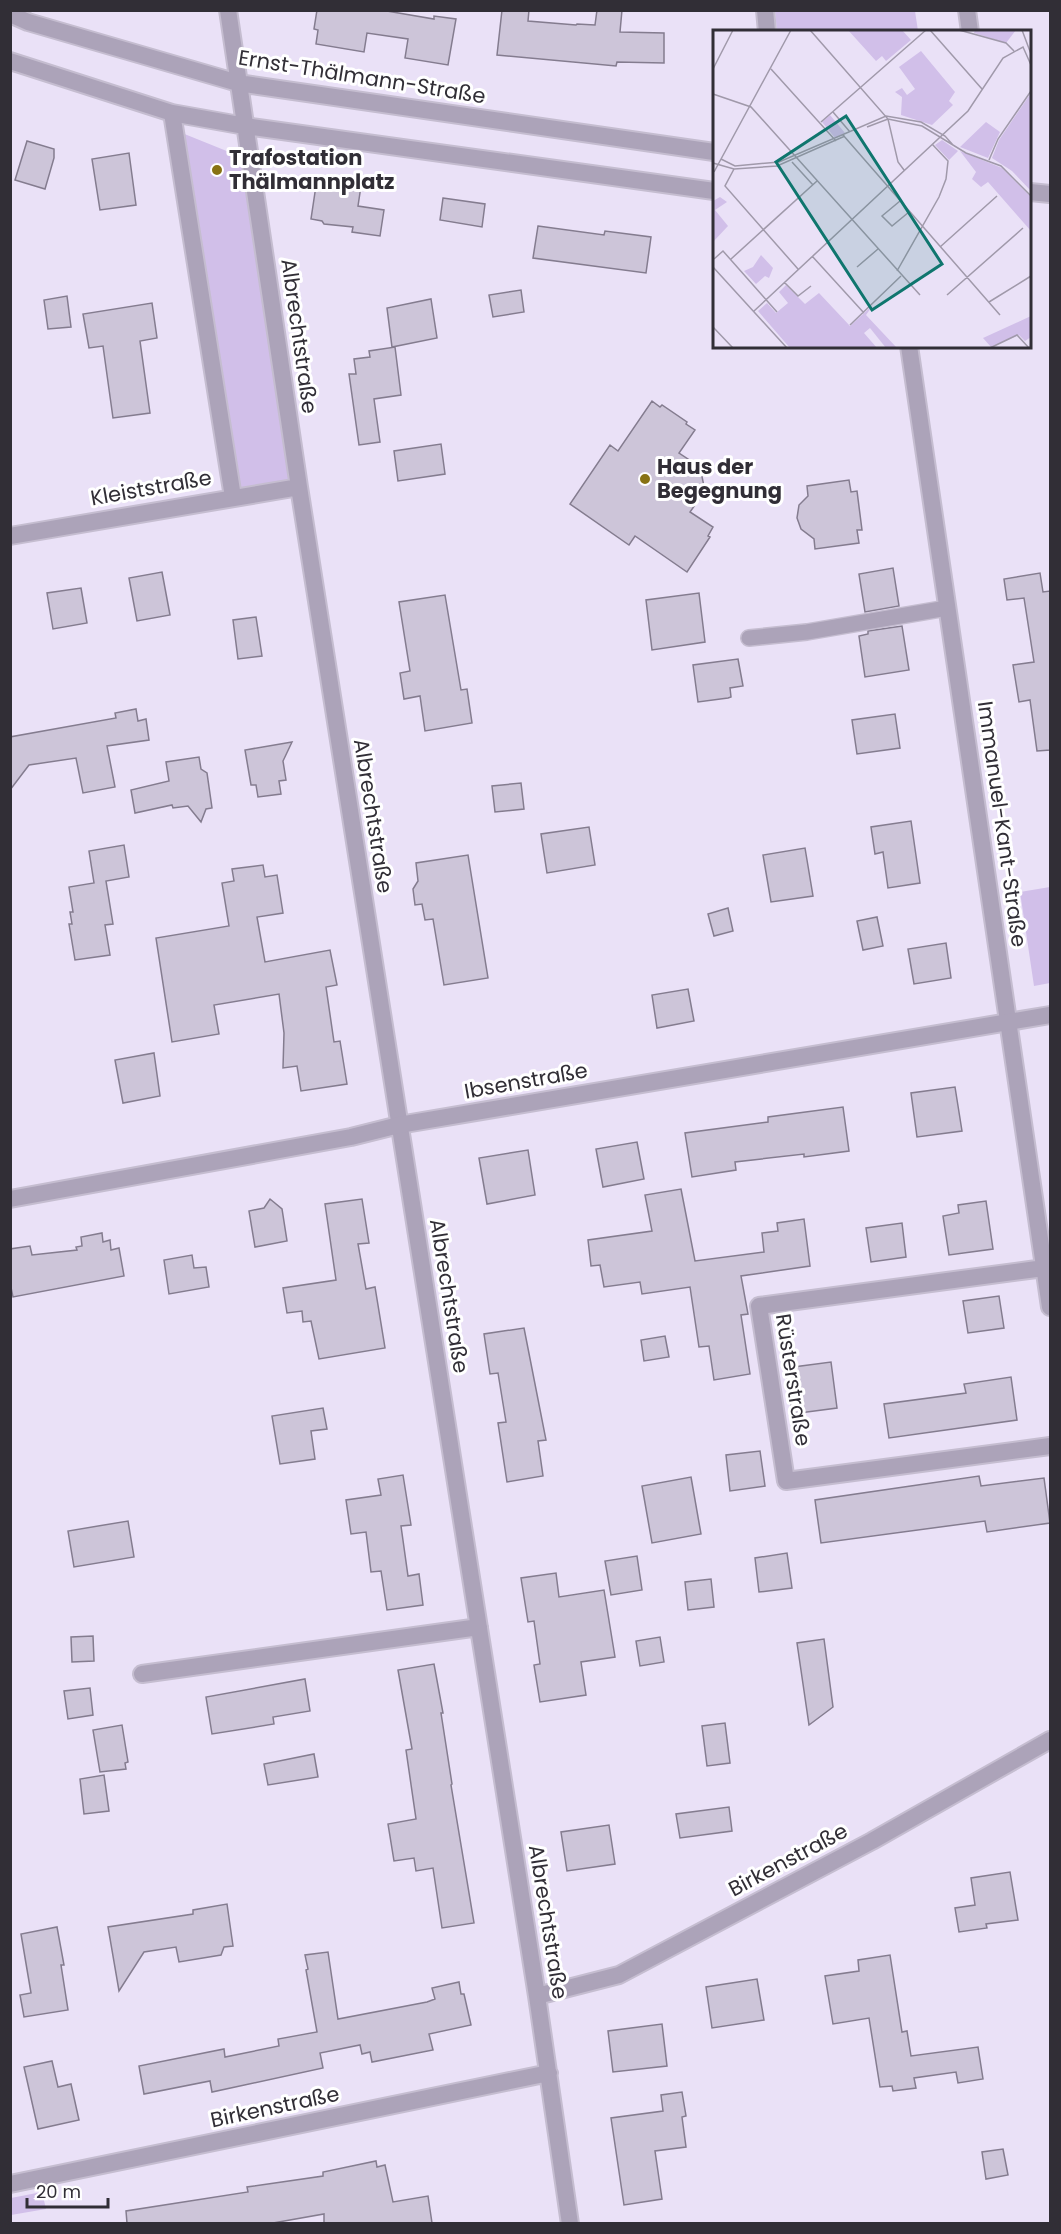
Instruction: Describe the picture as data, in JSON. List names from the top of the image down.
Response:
{
  "streets": {
    "street": [
      "Ernst-Thälmann-Straße",
      "Albrechtstraße",
      "Kleiststraße",
      "Immanuel-Kant-Straße",
      "Ibsenstraße",
      "Rüsterstraße",
      "Birkenstraße"
    ]
  },
  "crossings": [
    ["Ernst-Thälmann-Straße", "Albrechtstraße"],
    ["Albrechtstraße", "Kleiststraße"],
    ["Albrechtstraße", "Ibsenstraße"],
    ["Albrechtstraße", "Birkenstraße"],
    ["Immanuel-Kant-Straße", "Ibsenstraße"],
    ["Immanuel-Kant-Straße", "Rüsterstraße"]
  ],
  "places": ["Trafostation Thälmannplatz", "Haus der Begegnung"],
  "scale_bar": "20 m"
}
